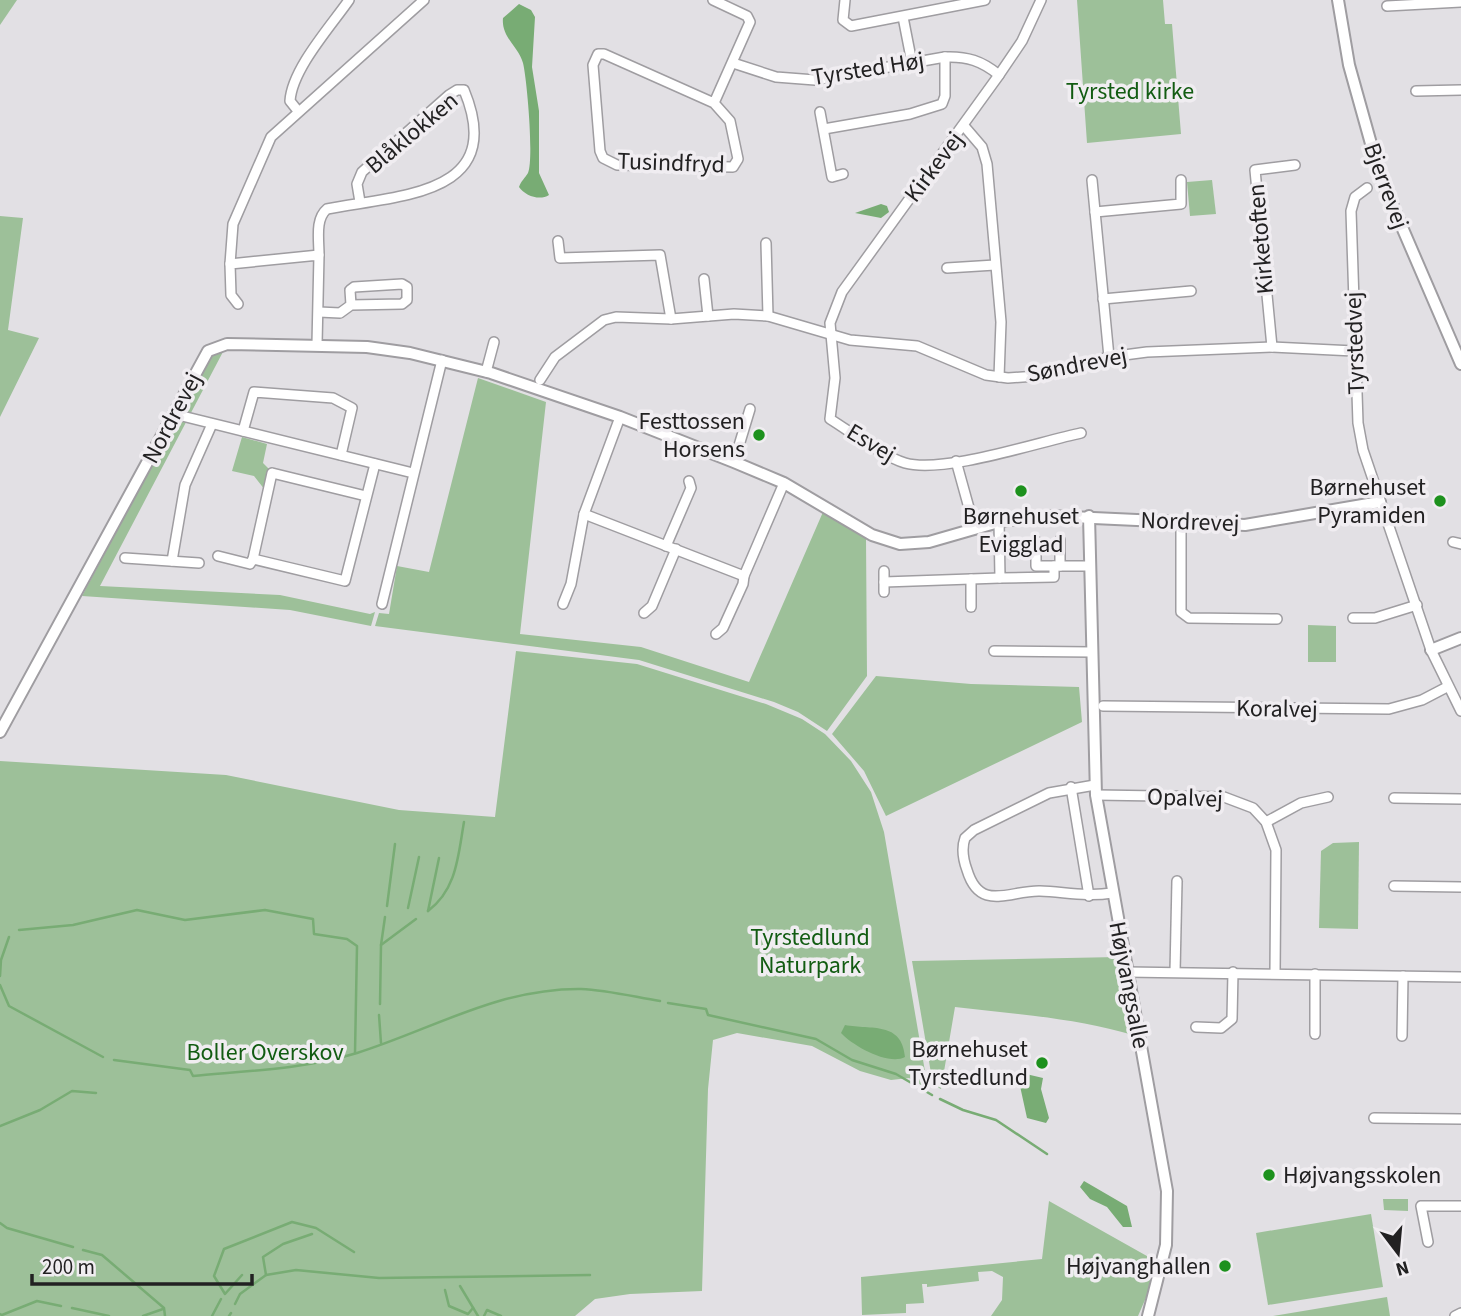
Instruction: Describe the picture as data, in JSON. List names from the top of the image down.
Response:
{
  "streets": {
    "street": [
      "Tyrsted Høj",
      "Blåklokken",
      "Tusindfryd",
      "Kirkevej",
      "Bjerrevej",
      "Kirketoften",
      "Tyrstedvej",
      "Søndrevej",
      "Nordrevej",
      "Esvej",
      "Koralvej",
      "Opalvej",
      "Højvangsalle"
    ]
  },
  "crossings": [
    ["Tyrsted Høj", "Kirkevej"],
    ["Kirkevej", "Søndrevej"],
    ["Kirkevej", "Esvej"],
    ["Kirketoften", "Søndrevej"],
    ["Tyrstedvej", "Søndrevej"],
    ["Tyrstedvej", "Nordrevej"],
    ["Tyrstedvej", "Koralvej"],
    ["Søndrevej", "Esvej"],
    ["Nordrevej", "Højvangsalle"],
    ["Opalvej", "Højvangsalle"]
  ],
  "parks": ["Tyrsted kirke", "Tyrstedlund Naturpark", "Boller Overskov"],
  "places": [
    "Festtossen Horsens",
    "Børnehuset Evigglad",
    "Børnehuset Pyramiden",
    "Børnehuset Tyrstedlund",
    "Højvangsskolen",
    "Højvanghallen"
  ],
  "scale_bar": "200 m",
  "north": "bottom"
}
